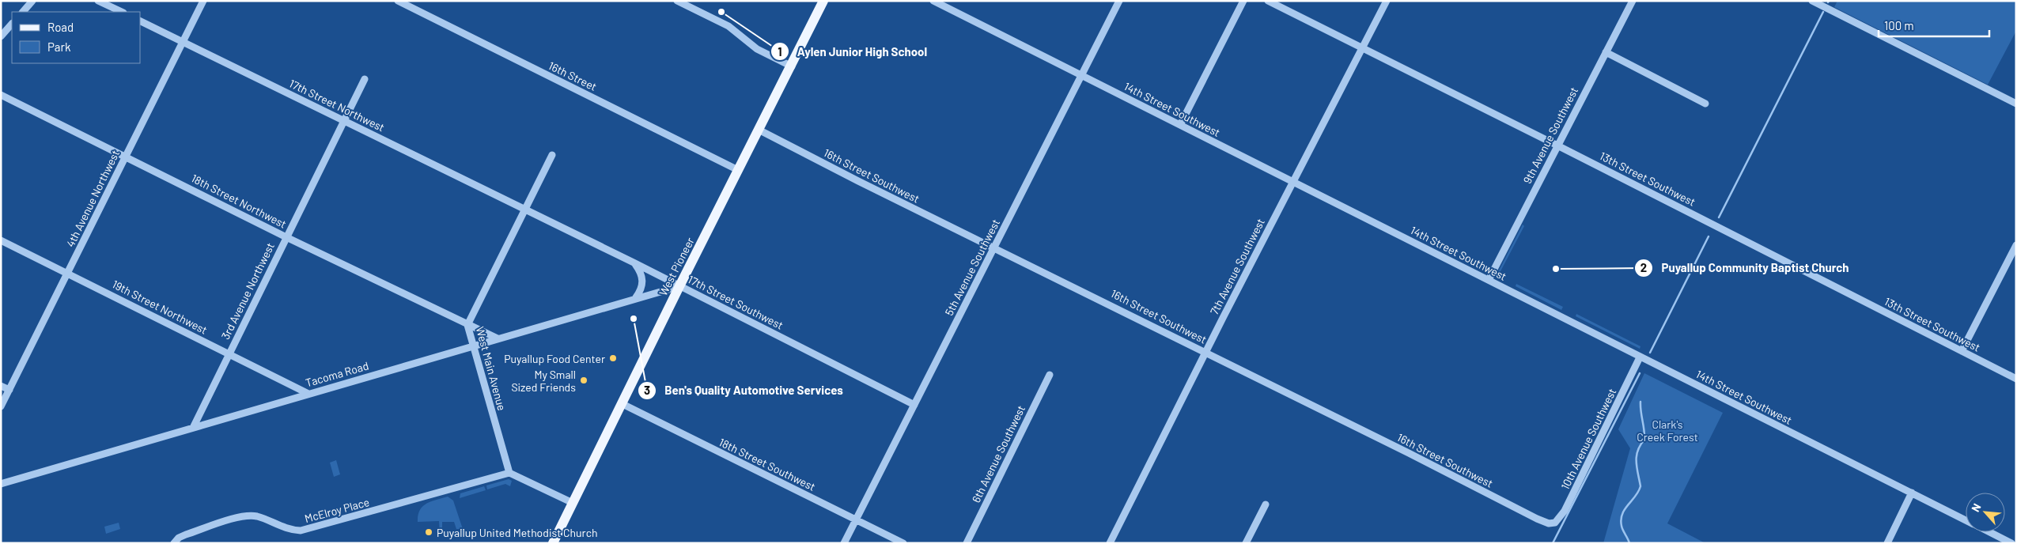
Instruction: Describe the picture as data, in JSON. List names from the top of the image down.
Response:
{
  "streets": {
    "main road": ["West Pioneer"],
    "street": [
      "16th Street",
      "17th Street Northwest",
      "14th Street Southwest",
      "9th Avenue Southwest",
      "16th Street Southwest",
      "13th Street Southwest",
      "4th Avenue Northwest",
      "18th Street Northwest",
      "7th Avenue Southwest",
      "5th Avenue Southwest",
      "3rd Avenue Northwest",
      "17th Street Southwest",
      "19th Street Northwest",
      "West Main Avenue",
      "Tacoma Road",
      "10th Avenue Southwest",
      "6th Avenue Southwest",
      "18th Street Southwest",
      "McElroy Place"
    ]
  },
  "crossings": [
    ["16th Street", "West Pioneer"],
    ["17th Street Northwest", "4th Avenue Northwest"],
    ["17th Street Northwest", "3rd Avenue Northwest"],
    ["17th Street Northwest", "17th Street Southwest"],
    ["17th Street Northwest", "West Main Avenue"],
    ["14th Street Southwest", "9th Avenue Southwest"],
    ["14th Street Southwest", "7th Avenue Southwest"],
    ["14th Street Southwest", "5th Avenue Southwest"],
    ["14th Street Southwest", "10th Avenue Southwest"],
    ["9th Avenue Southwest", "13th Street Southwest"],
    ["16th Street Southwest", "West Pioneer"],
    ["16th Street Southwest", "7th Avenue Southwest"],
    ["16th Street Southwest", "5th Avenue Southwest"],
    ["16th Street Southwest", "10th Avenue Southwest"],
    ["13th Street Southwest", "7th Avenue Southwest"],
    ["4th Avenue Northwest", "18th Street Northwest"],
    ["4th Avenue Northwest", "19th Street Northwest"],
    ["18th Street Northwest", "3rd Avenue Northwest"],
    ["18th Street Northwest", "West Main Avenue"],
    ["18th Street Northwest", "Tacoma Road"],
    ["West Pioneer", "17th Street Southwest"],
    ["West Pioneer", "Tacoma Road"],
    ["West Pioneer", "18th Street Southwest"],
    ["5th Avenue Southwest", "17th Street Southwest"],
    ["5th Avenue Southwest", "18th Street Southwest"],
    ["3rd Avenue Northwest", "19th Street Northwest"],
    ["3rd Avenue Northwest", "Tacoma Road"],
    ["17th Street Southwest", "West Main Avenue"],
    ["17th Street Southwest", "Tacoma Road"],
    ["19th Street Northwest", "Tacoma Road"],
    ["West Main Avenue", "Tacoma Road"],
    ["West Main Avenue", "McElroy Place"]
  ],
  "parks": ["Clark's Creek Forest"],
  "places": [
    "Aylen Junior High School",
    "Puyallup Community Baptist Church",
    "Ben's Quality Automotive Services",
    "Puyallup Food Center",
    "My Small Sized Friends",
    "Puyallup United Methodist Church"
  ],
  "legend": ["Road", "Park"],
  "scale_bar": "100 m",
  "north": "top left"
}
